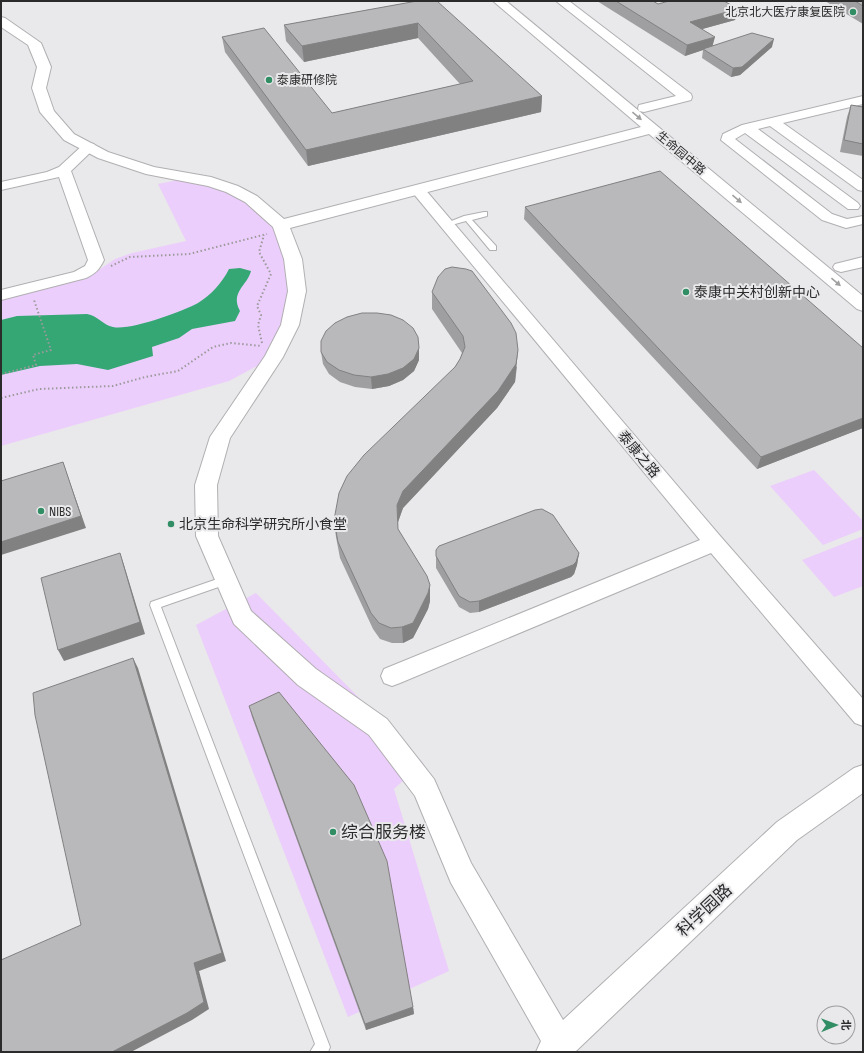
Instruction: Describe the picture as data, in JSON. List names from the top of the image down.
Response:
{
  "streets": {
    "street": ["生命园中路", "泰康之路", "科学园路"]
  },
  "places": [
    "北京北大医疗康复医院",
    "泰康研修院",
    "泰康中关村创新中心",
    "NIBS",
    "北京生命科学研究所小食堂",
    "综合服务楼"
  ],
  "north": "right"
}
